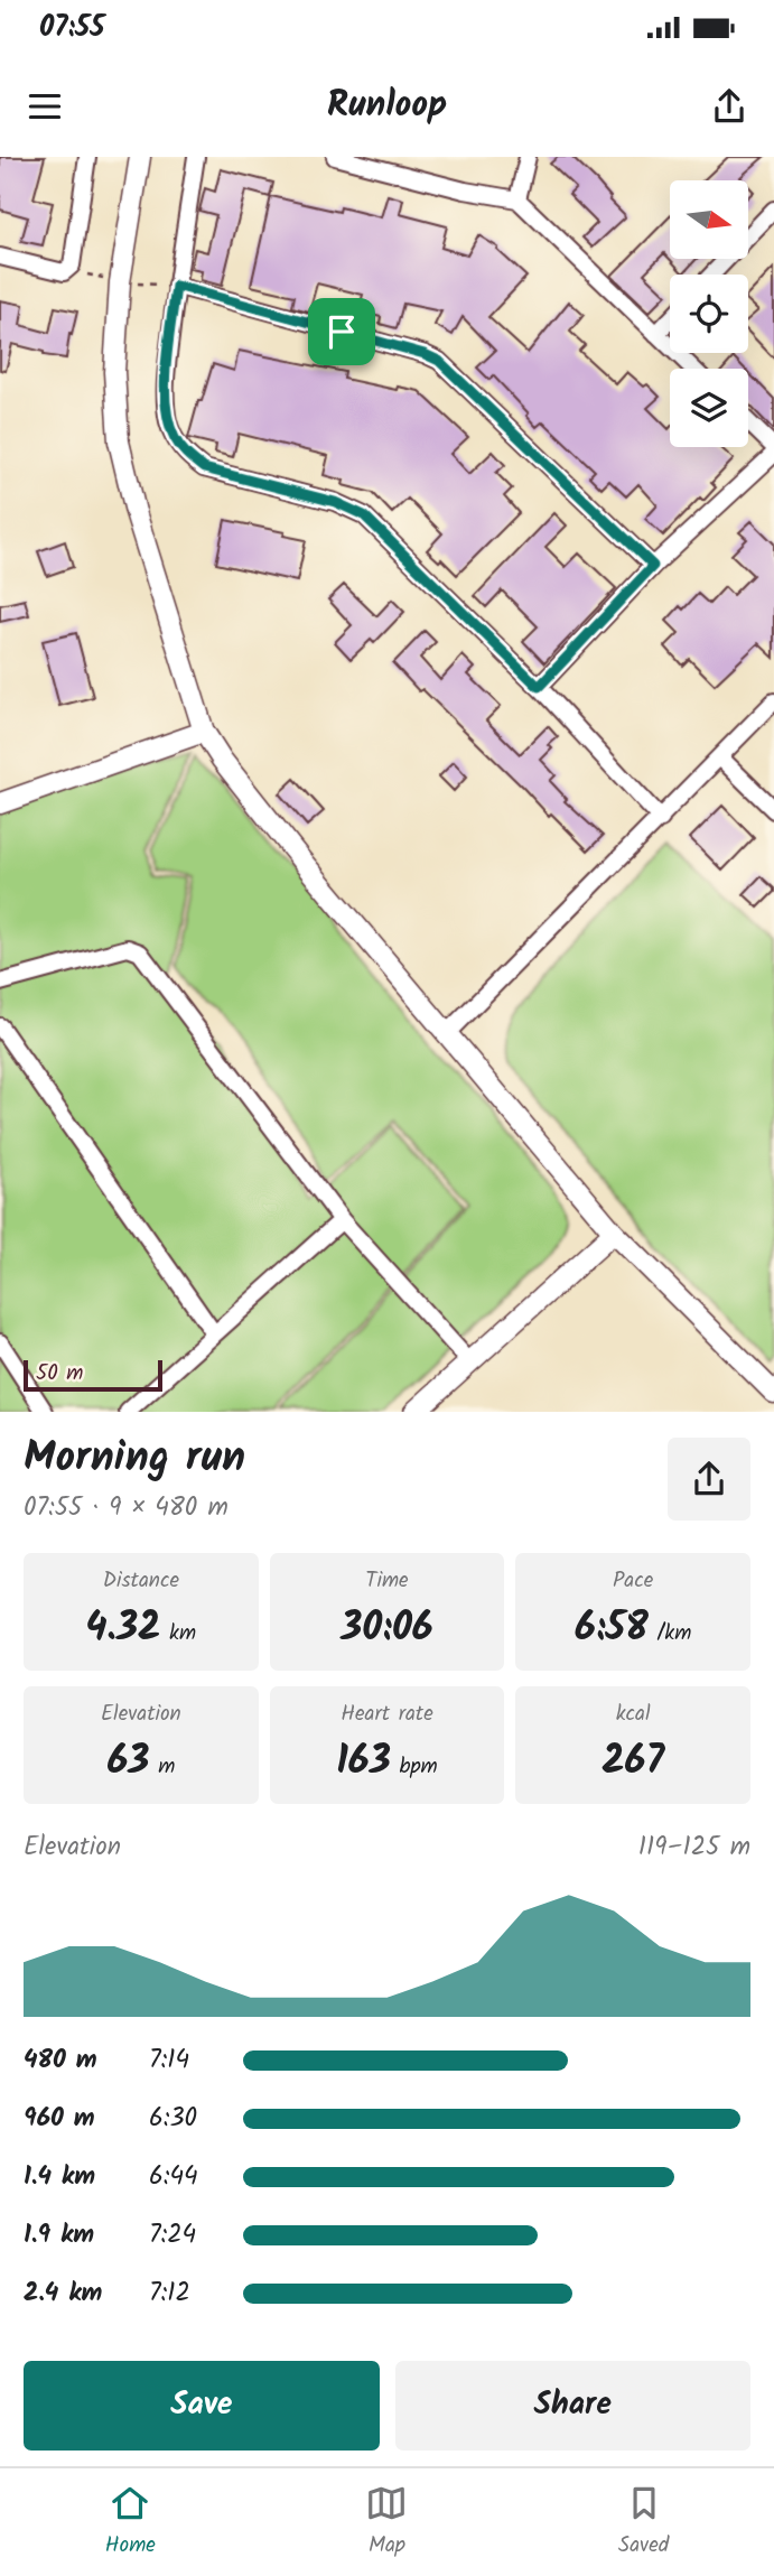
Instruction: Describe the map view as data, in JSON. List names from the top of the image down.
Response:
{
  "scale_bar": "50 m",
  "north": "right",
  "page": {
    "status": "07:55",
    "header": "Runloop",
    "scale": "50 m",
    "heading": ["Morning run", "07:55 · 9 × 480 m"],
    "stats": [
      ["Distance", "4.32 km"],
      ["Time", "30:06"],
      ["Pace", "6:58 /km"],
      ["Elevation", "63 m"],
      ["Heart rate", "163 bpm"],
      ["kcal", "267"]
    ],
    "chart": ["Elevation", "119–125 m"],
    "list": [
      {
        "name": "480 m",
        "note": "7:14"
      },
      {
        "name": "960 m",
        "note": "6:30"
      },
      {
        "name": "1.4 km",
        "note": "6:44"
      },
      {
        "name": "1.9 km",
        "note": "7:24"
      },
      {
        "name": "2.4 km",
        "note": "7:12"
      }
    ],
    "buttons": ["Save", "Share"],
    "tabs": ["Home", "Map", "Saved"]
  }
}
